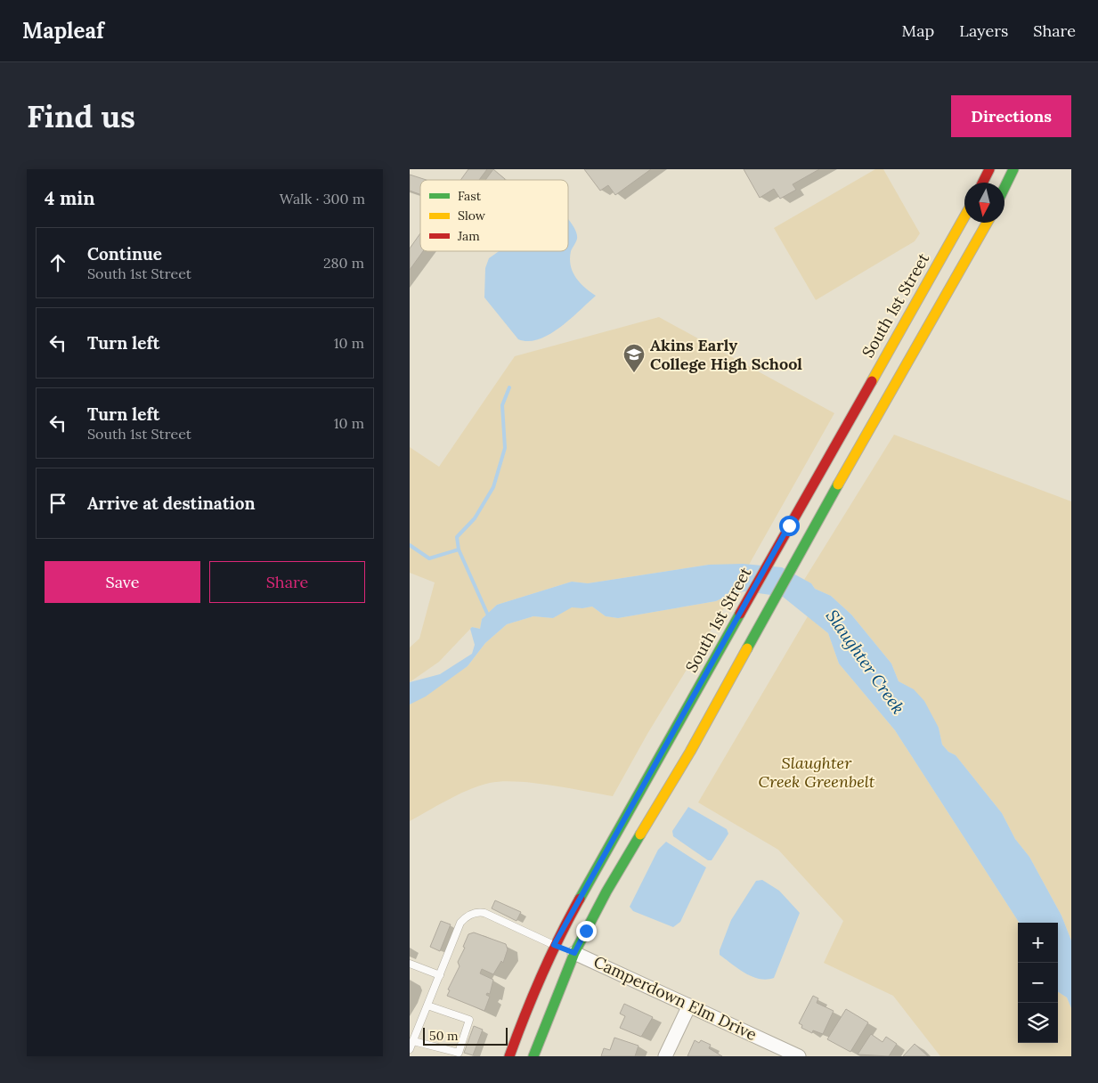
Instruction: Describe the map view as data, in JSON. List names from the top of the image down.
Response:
{
  "streets": {
    "main road": ["South 1st Street"],
    "street": ["Camperdown Elm Drive"]
  },
  "water": ["Slaughter Creek"],
  "parks": ["Slaughter Creek Greenbelt"],
  "places": {
    "school or university": ["Akins Early College High School"]
  },
  "legend": ["Fast", "Slow", "Jam"],
  "scale_bar": "50 m",
  "north": "bottom",
  "page": {
    "header": "Mapleaf",
    "nav": ["Map", "Layers", "Share"],
    "buttons": [
      "Directions",
      ["Save", "Share"]
    ],
    "title": "Find us",
    "heading": ["4 min", "Walk · 300 m"],
    "list": [
      ["Continue", "South 1st Street", "280 m"],
      ["Turn left", "10 m"],
      ["Turn left", "South 1st Street", "10 m"],
      "Arrive at destination"
    ],
    "map_buttons": ["+", "−"],
    "scale": "50 m"
  }
}
